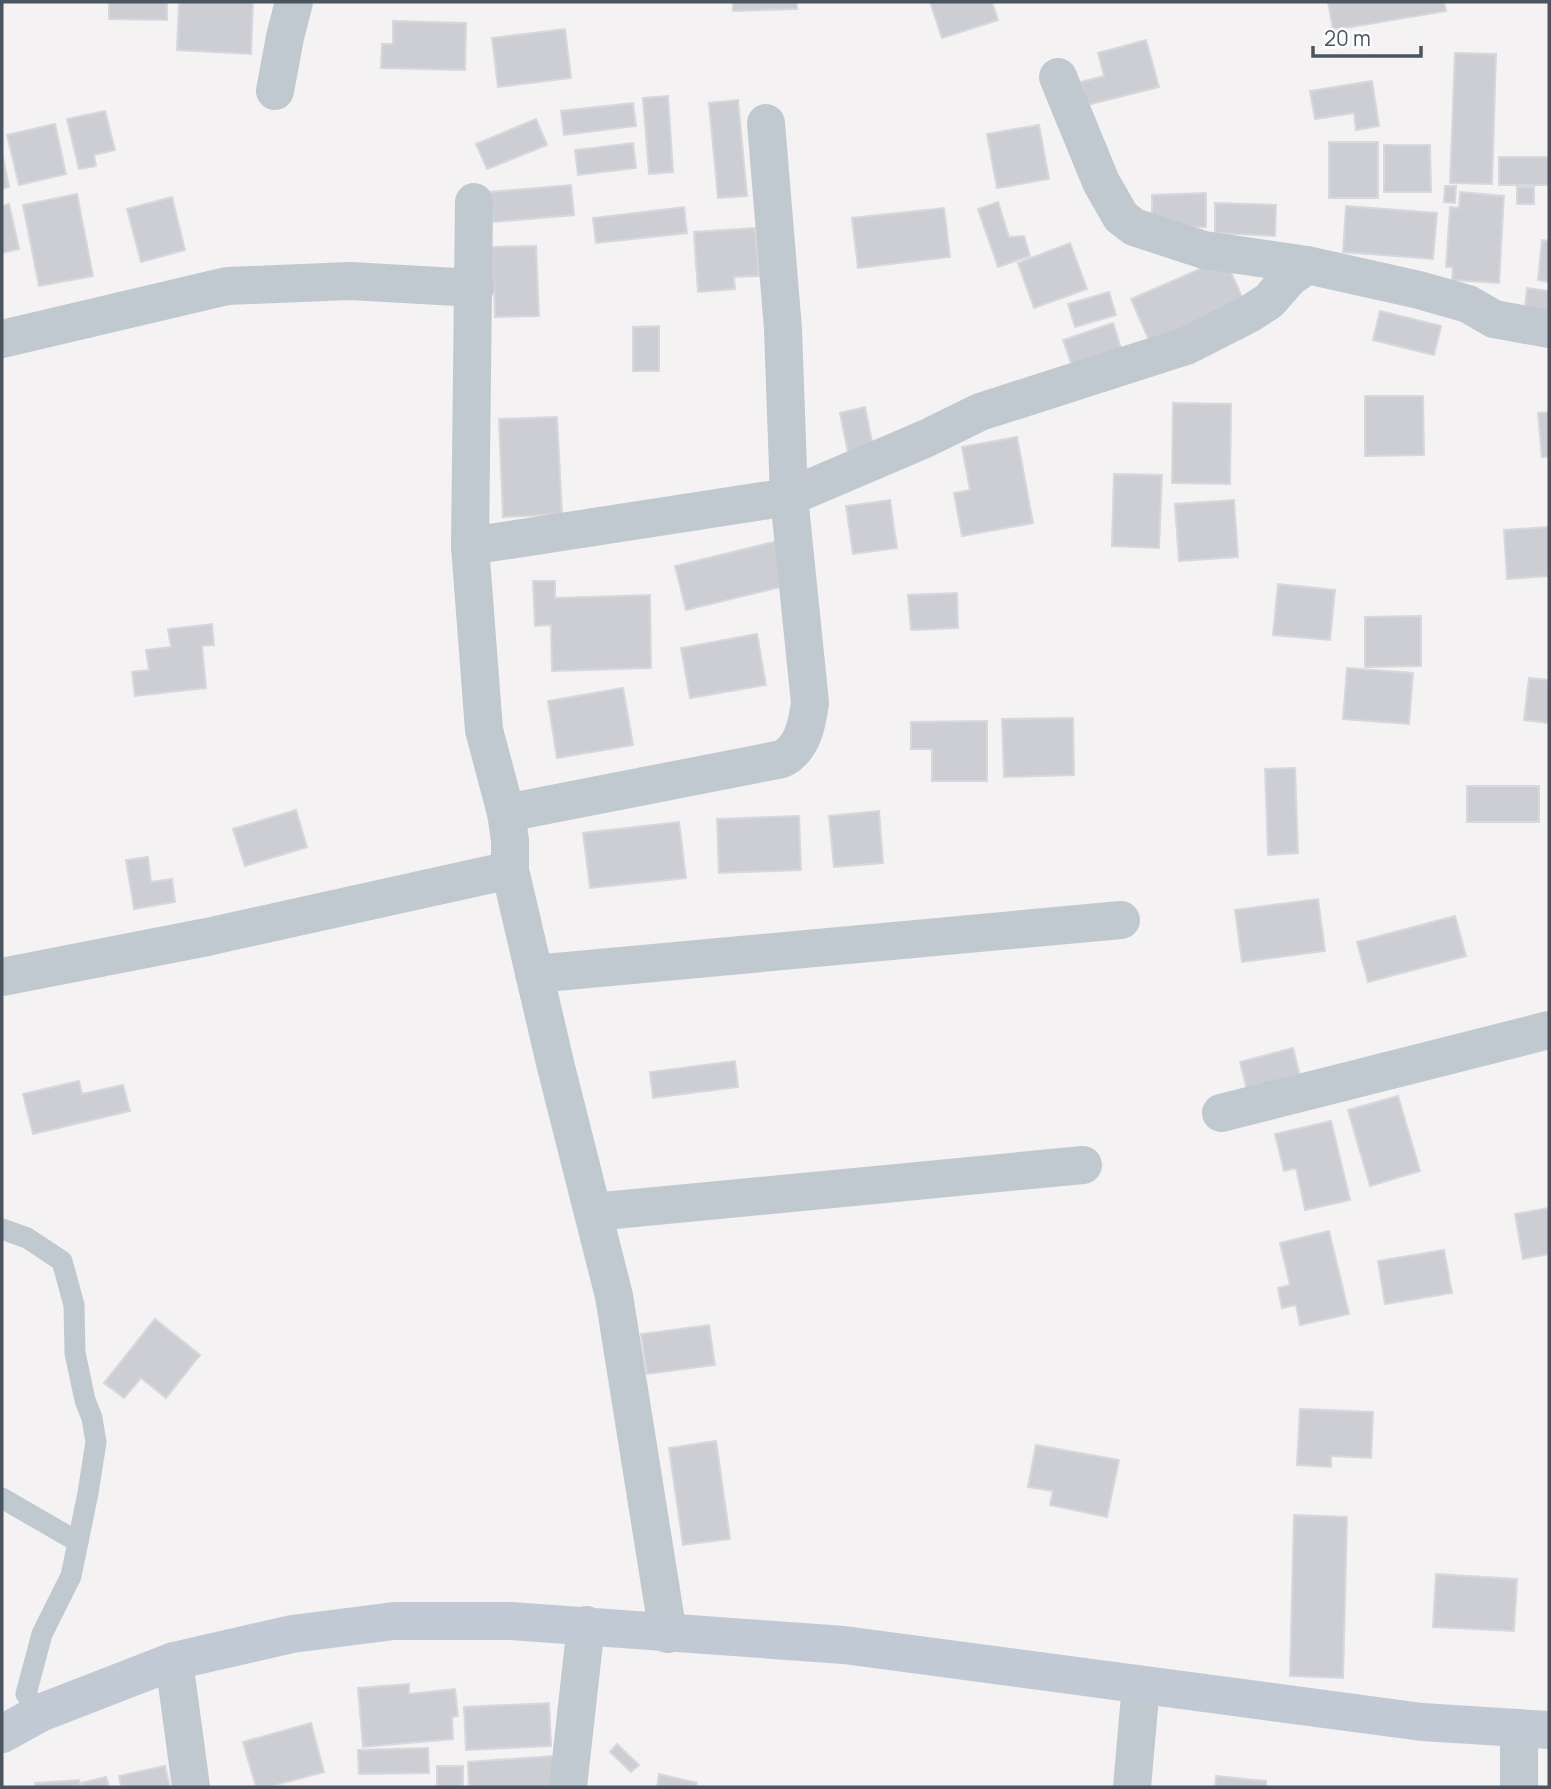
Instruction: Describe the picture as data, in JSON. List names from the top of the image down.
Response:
{
  "scale_bar": "20 m"
}
